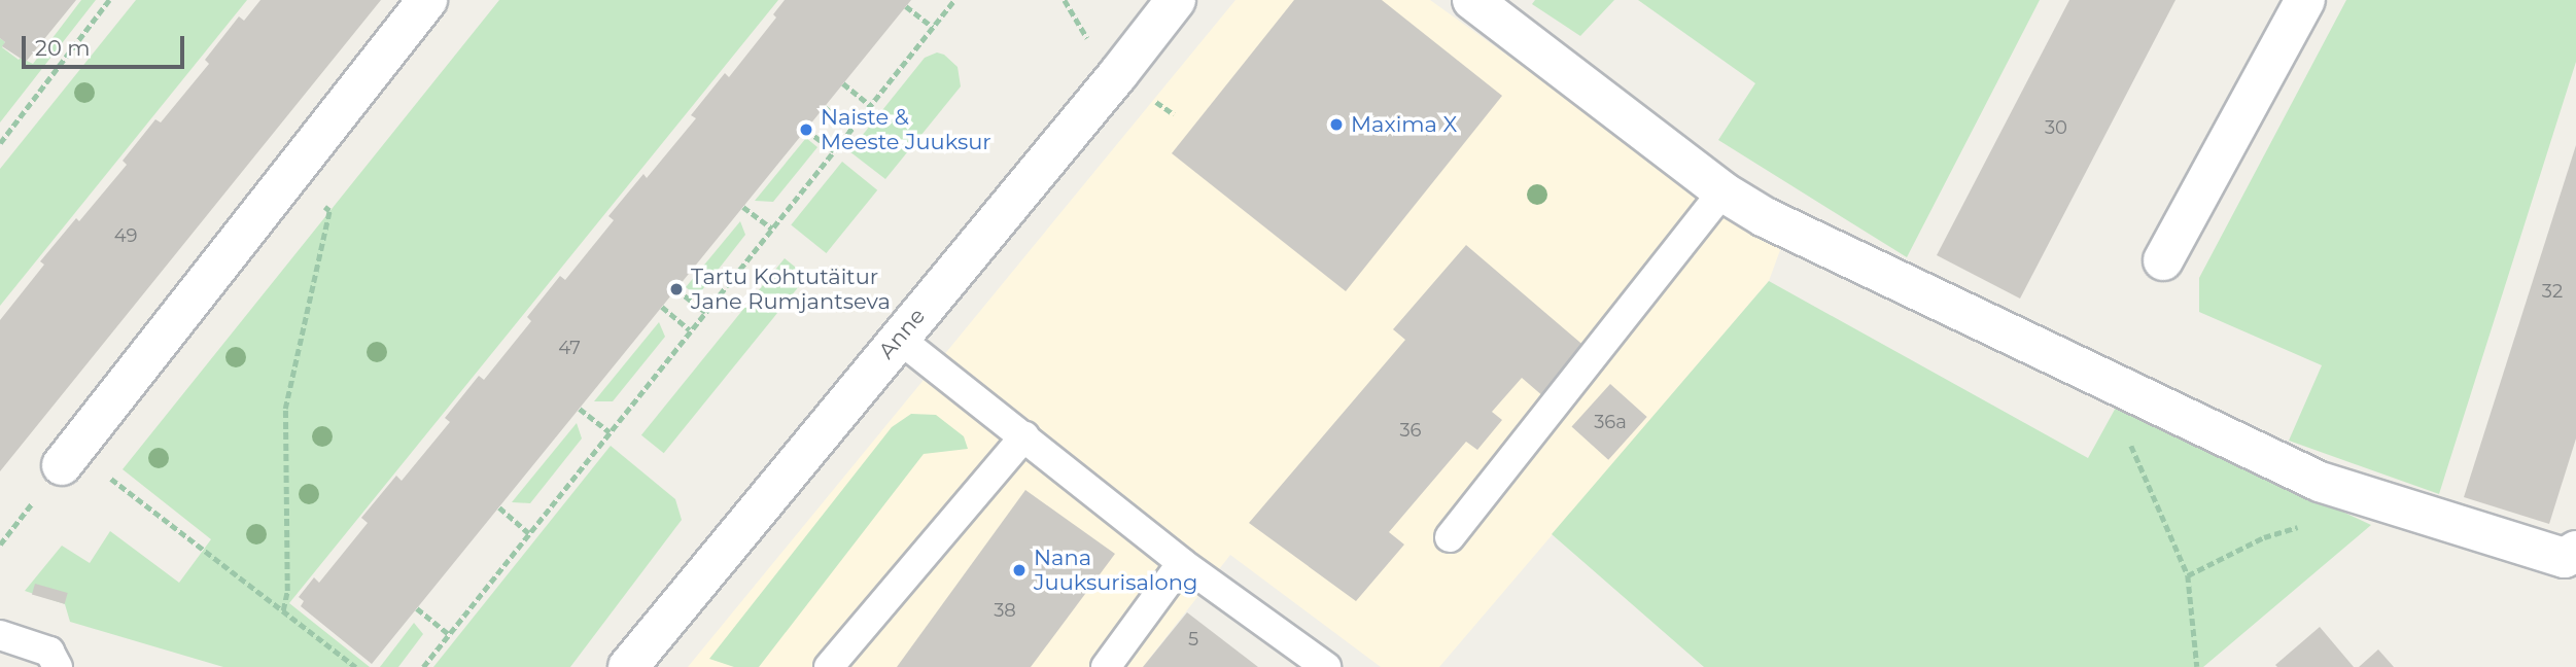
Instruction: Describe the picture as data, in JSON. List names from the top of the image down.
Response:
{
  "streets": {
    "street": ["Anne"]
  },
  "places": [
    "Maxima X",
    "Naiste & Meeste Juuksur",
    "Tartu Kohtutäitur Jane Rumjantseva",
    "Nana Juuksurisalong"
  ],
  "house_numbers": [
    "30",
    "49",
    "32",
    "47",
    "36a",
    "36",
    "38",
    "5"
  ],
  "scale_bar": "20 m"
}
